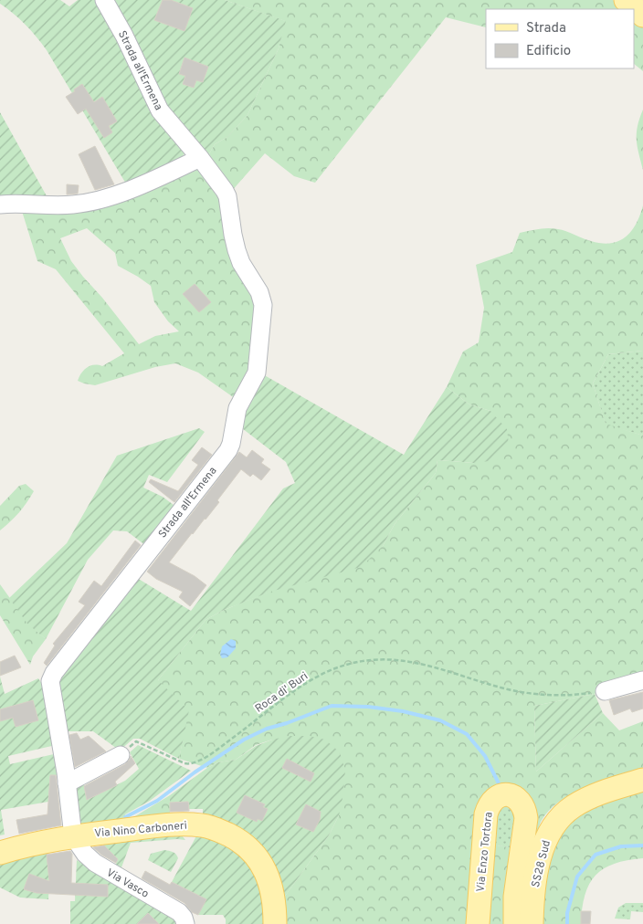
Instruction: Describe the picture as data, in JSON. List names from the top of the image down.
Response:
{
  "streets": {
    "main road": ["Via Nino Carboneri", "Via Enzo Tortora", "SS28 Sud"],
    "street": ["Strada all'Ermena", "Via Vasco"],
    "path": ["Roca di' Buri"]
  },
  "crossings": [
    ["Strada all'Ermena", "Via Nino Carboneri"],
    ["Strada all'Ermena", "Via Vasco"],
    ["Via Nino Carboneri", "Via Vasco"]
  ],
  "legend": ["Strada", "Edificio"]
}
